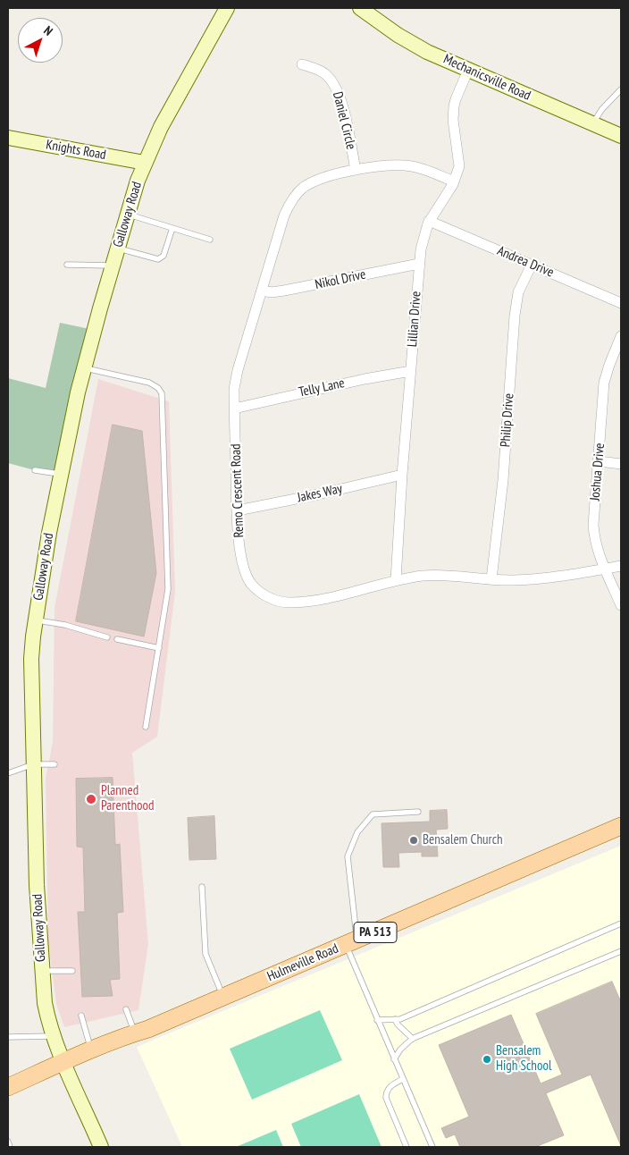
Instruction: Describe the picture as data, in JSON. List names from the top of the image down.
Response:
{
  "streets": {
    "main road": [
      "Mechanicsville Road",
      "Knights Road",
      "Galloway Road",
      "PA 513",
      "Hulmeville Road"
    ],
    "street": [
      "Daniel Circle",
      "Andrea Drive",
      "Nikol Drive",
      "Lillian Drive",
      "Telly Lane",
      "Philip Drive",
      "Joshua Drive",
      "Remo Crescent Road",
      "Jakes Way"
    ]
  },
  "crossings": [
    ["Mechanicsville Road", "Lillian Drive"],
    ["Daniel Circle", "Remo Crescent Road"],
    ["Knights Road", "Galloway Road"],
    ["Galloway Road", "Hulmeville Road"],
    ["Andrea Drive", "Lillian Drive"],
    ["Andrea Drive", "Philip Drive"],
    ["Nikol Drive", "Lillian Drive"],
    ["Nikol Drive", "Remo Crescent Road"],
    ["Lillian Drive", "Telly Lane"],
    ["Lillian Drive", "Remo Crescent Road"],
    ["Lillian Drive", "Jakes Way"],
    ["Telly Lane", "Remo Crescent Road"],
    ["Philip Drive", "Remo Crescent Road"],
    ["Joshua Drive", "Remo Crescent Road"],
    ["Remo Crescent Road", "Jakes Way"]
  ],
  "places": ["Planned Parenthood", "Bensalem Church", "Bensalem High School"],
  "north": "top right"
}
